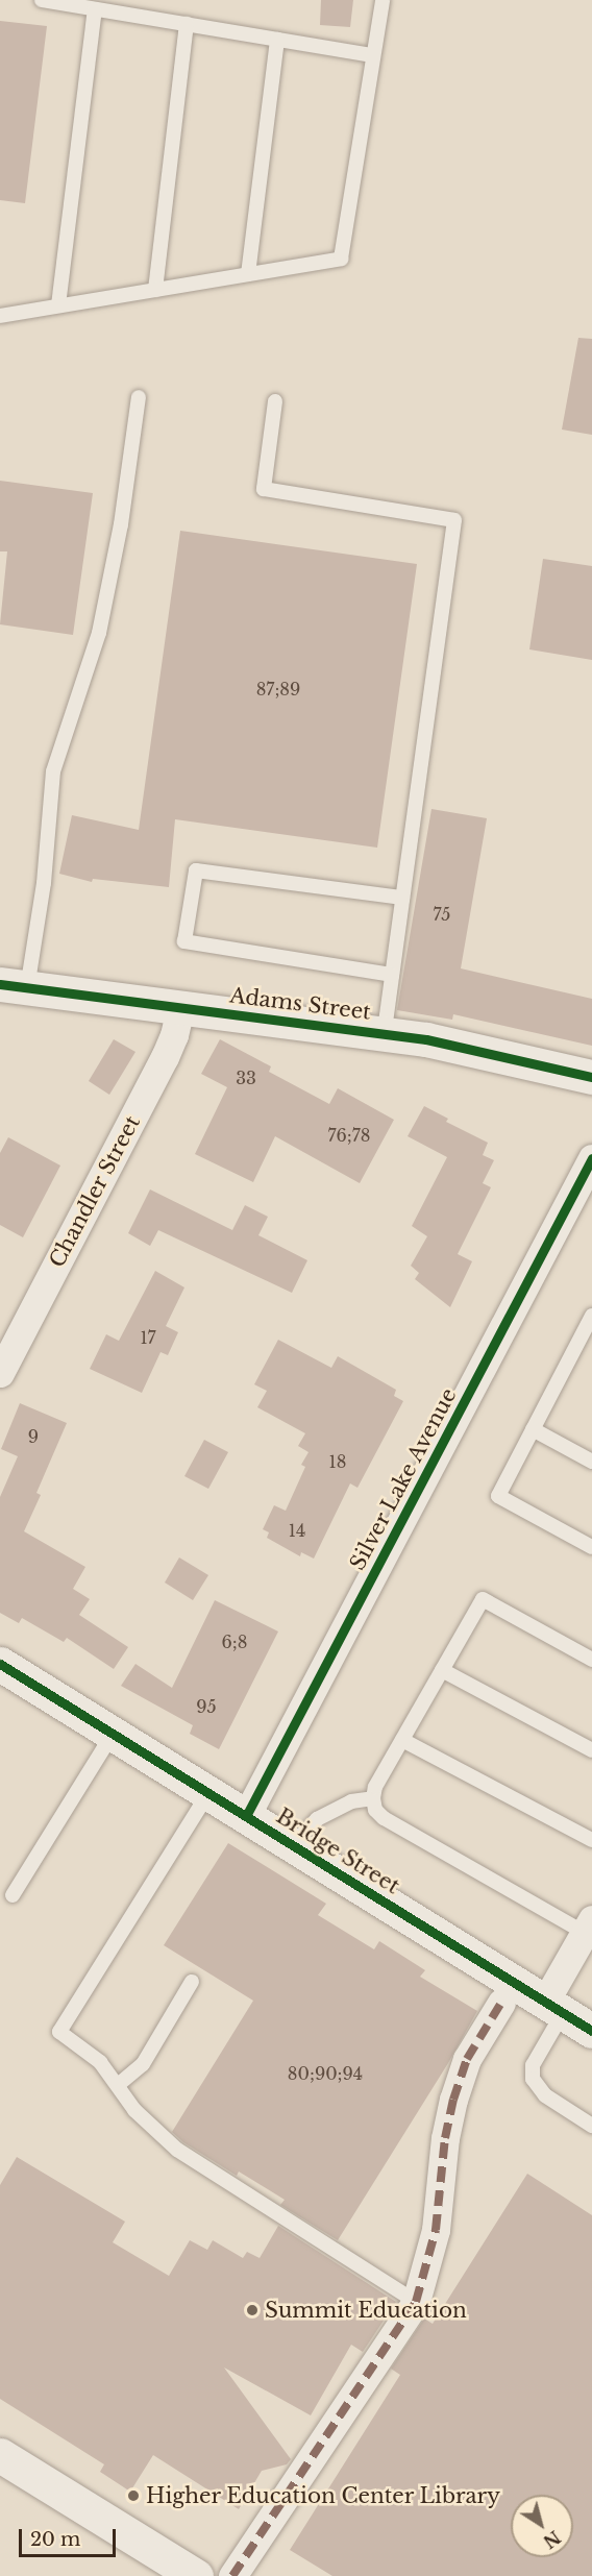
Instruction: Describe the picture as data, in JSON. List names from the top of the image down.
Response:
{
  "streets": {
    "street": [
      "Adams Street",
      "Chandler Street",
      "Silver Lake Avenue",
      "Bridge Street"
    ]
  },
  "crossings": [
    ["Adams Street", "Chandler Street"],
    ["Silver Lake Avenue", "Bridge Street"]
  ],
  "places": ["Summit Education", "Higher Education Center Library"],
  "house_numbers": [
    "87;89",
    "75",
    "33",
    "76;78",
    "17",
    "9",
    "18",
    "14",
    "6;8",
    "95",
    "80;90;94"
  ],
  "scale_bar": "20 m",
  "north": "bottom right"
}
